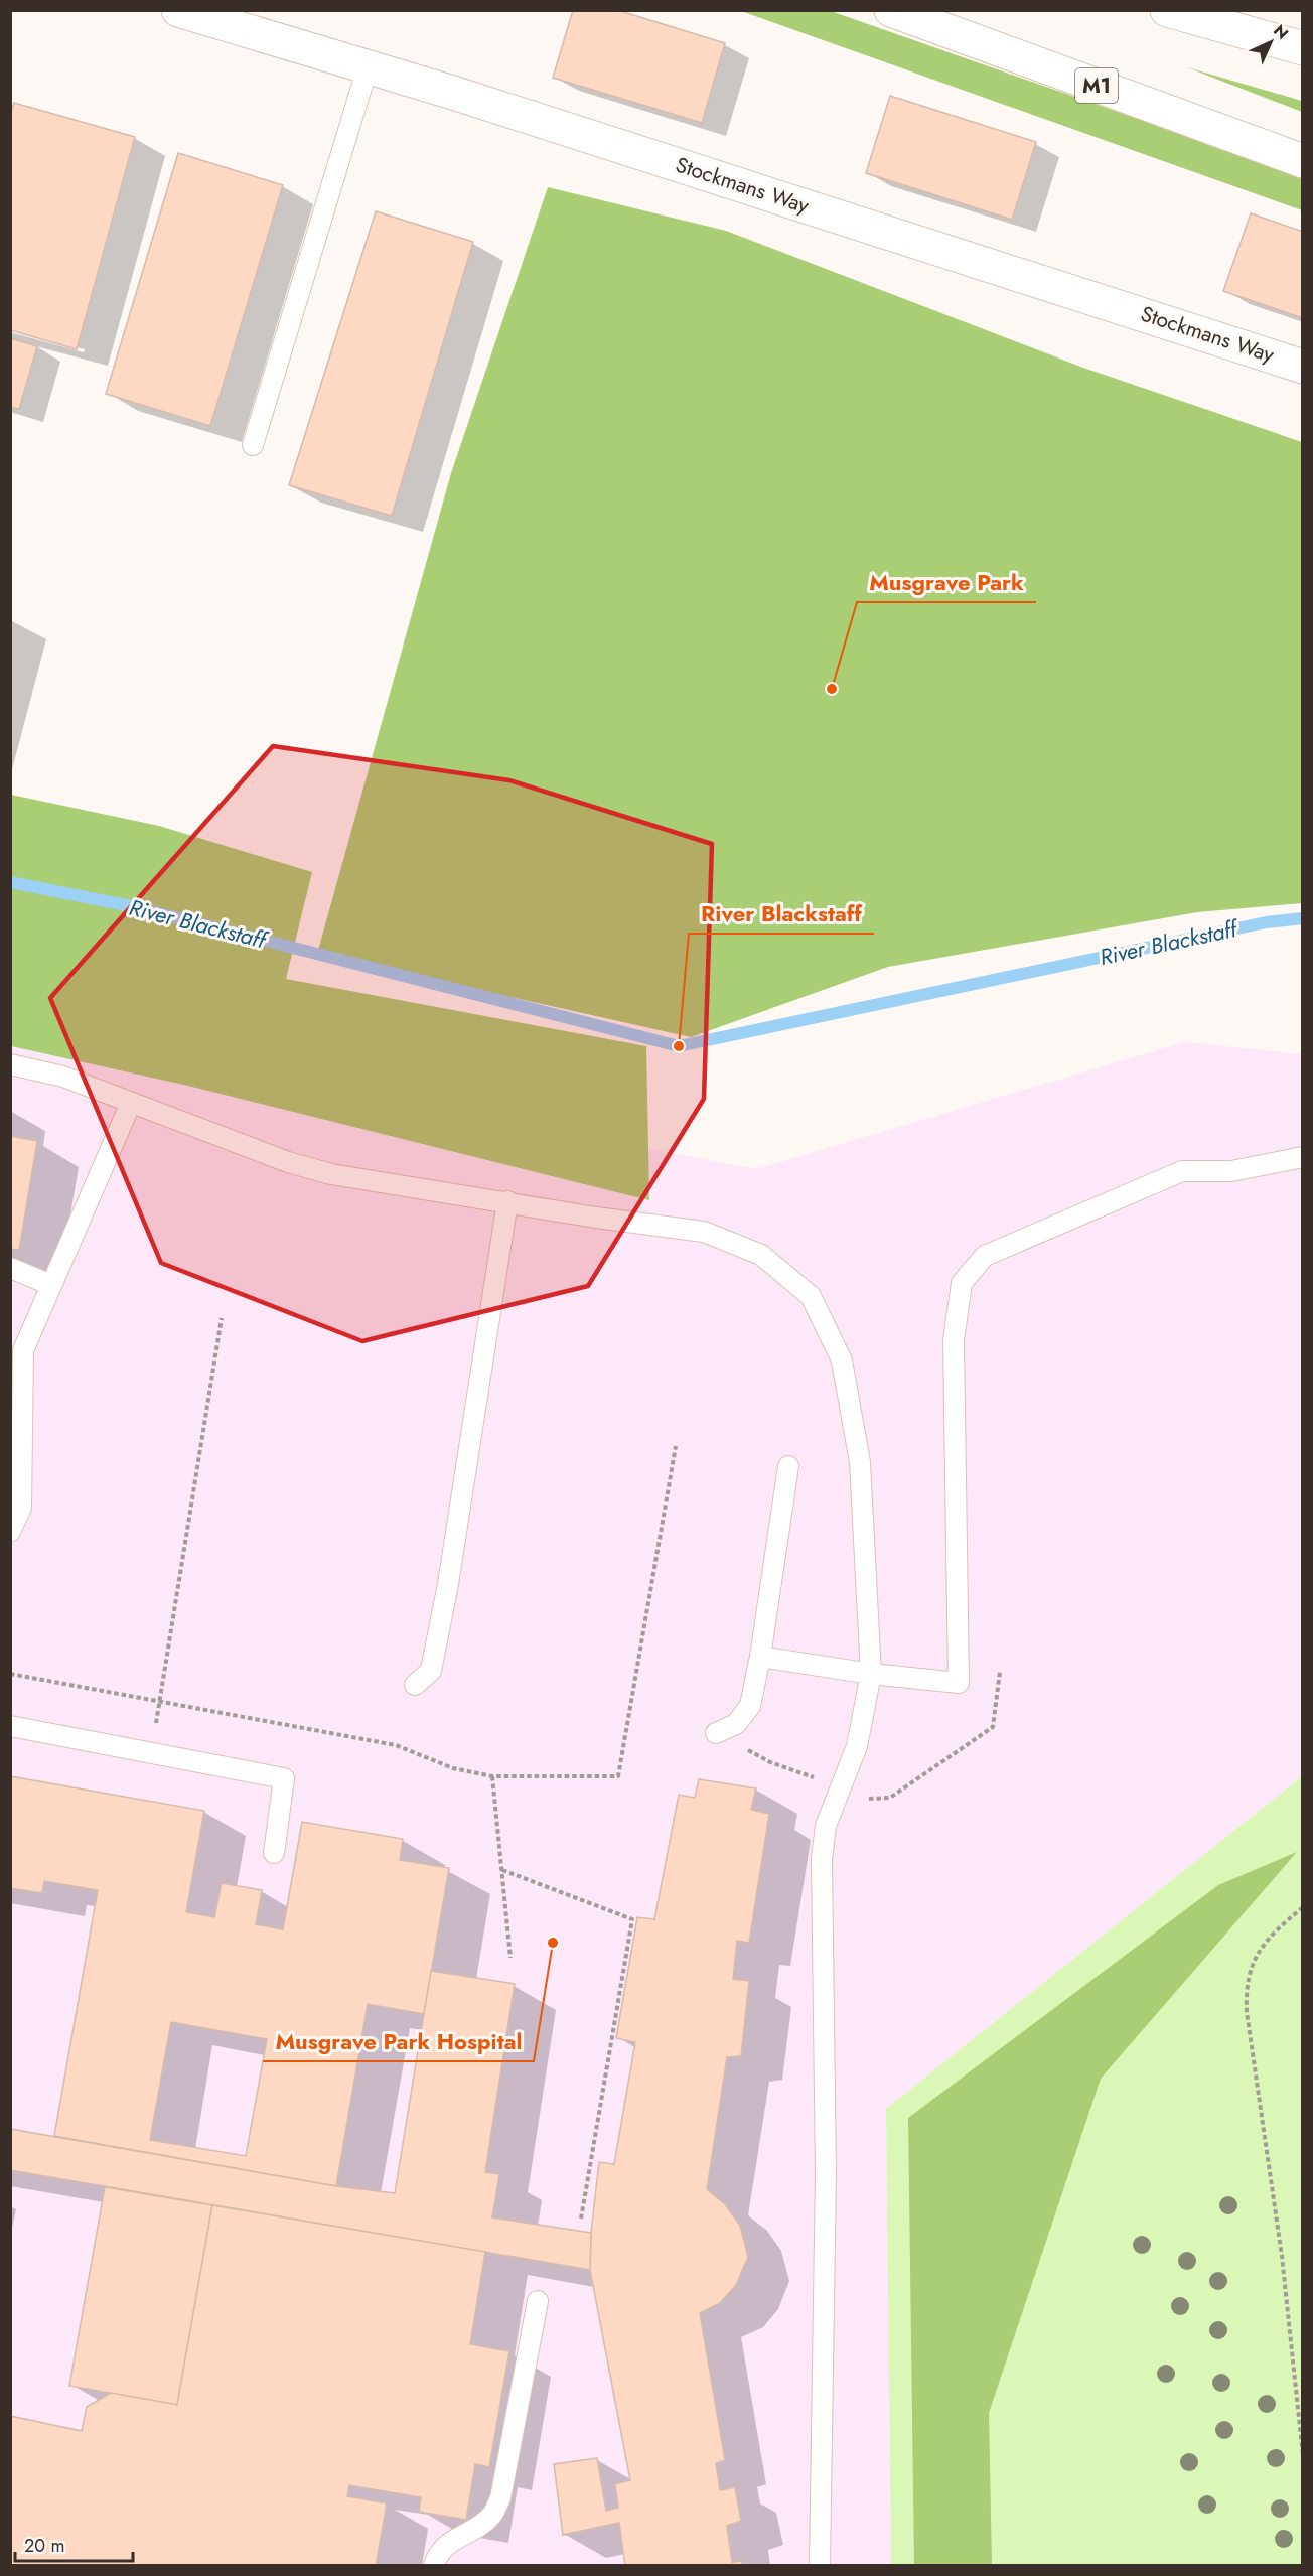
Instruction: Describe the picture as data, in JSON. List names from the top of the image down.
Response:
{
  "streets": {
    "main road": ["M1", "Stockmans Way"]
  },
  "water": ["River Blackstaff"],
  "places": ["Musgrave Park", "River Blackstaff", "Musgrave Park Hospital"],
  "scale_bar": "20 m",
  "north": "top right"
}
